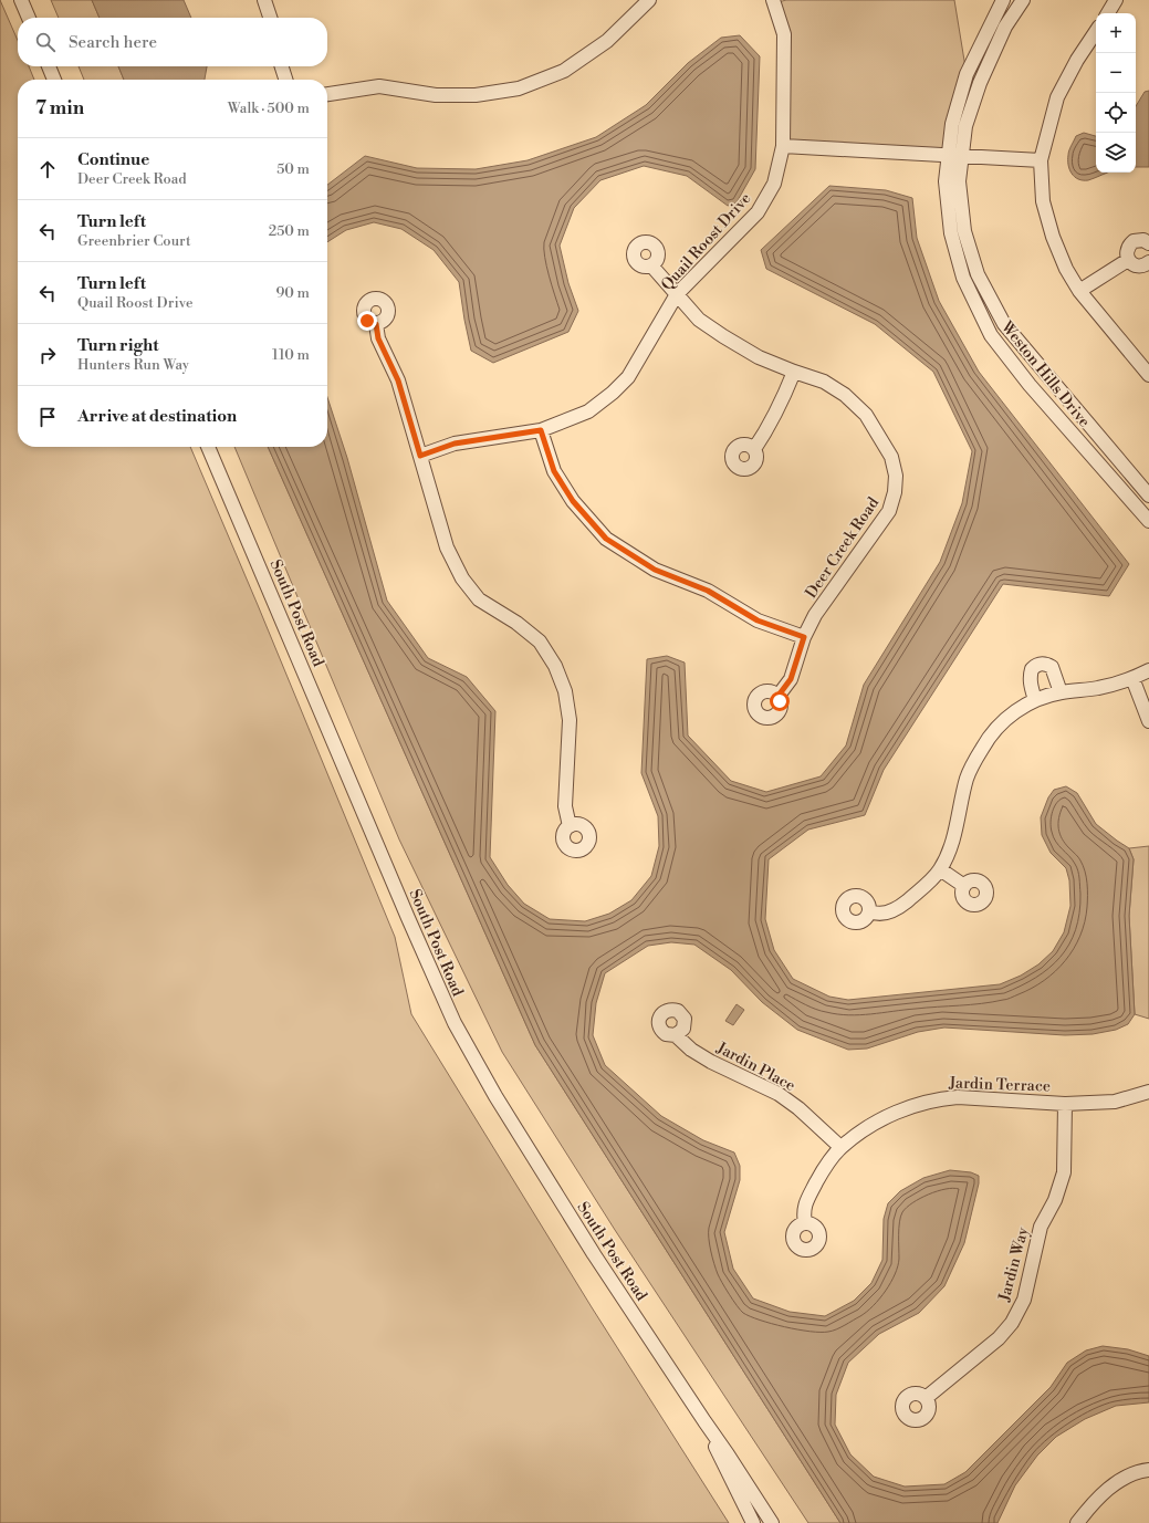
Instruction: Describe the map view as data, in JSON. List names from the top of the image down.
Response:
{
  "streets": {
    "street": [
      "Quail Roost Drive",
      "Weston Hills Drive",
      "Deer Creek Road",
      "South Post Road",
      "Jardin Place",
      "Jardin Terrace",
      "Jardin Way"
    ]
  },
  "crossings": [
    ["Quail Roost Drive", "Deer Creek Road"],
    ["Jardin Place", "Jardin Terrace"],
    ["Jardin Terrace", "Jardin Way"]
  ],
  "page": {
    "map_buttons": ["+", "−"],
    "search": "Search here",
    "heading": ["7 min", "Walk · 500 m"],
    "list": [
      ["Continue", "Deer Creek Road", "50 m"],
      ["Turn left", "Greenbrier Court", "250 m"],
      ["Turn left", "Quail Roost Drive", "90 m"],
      ["Turn right", "Hunters Run Way", "110 m"],
      "Arrive at destination"
    ]
  }
}
